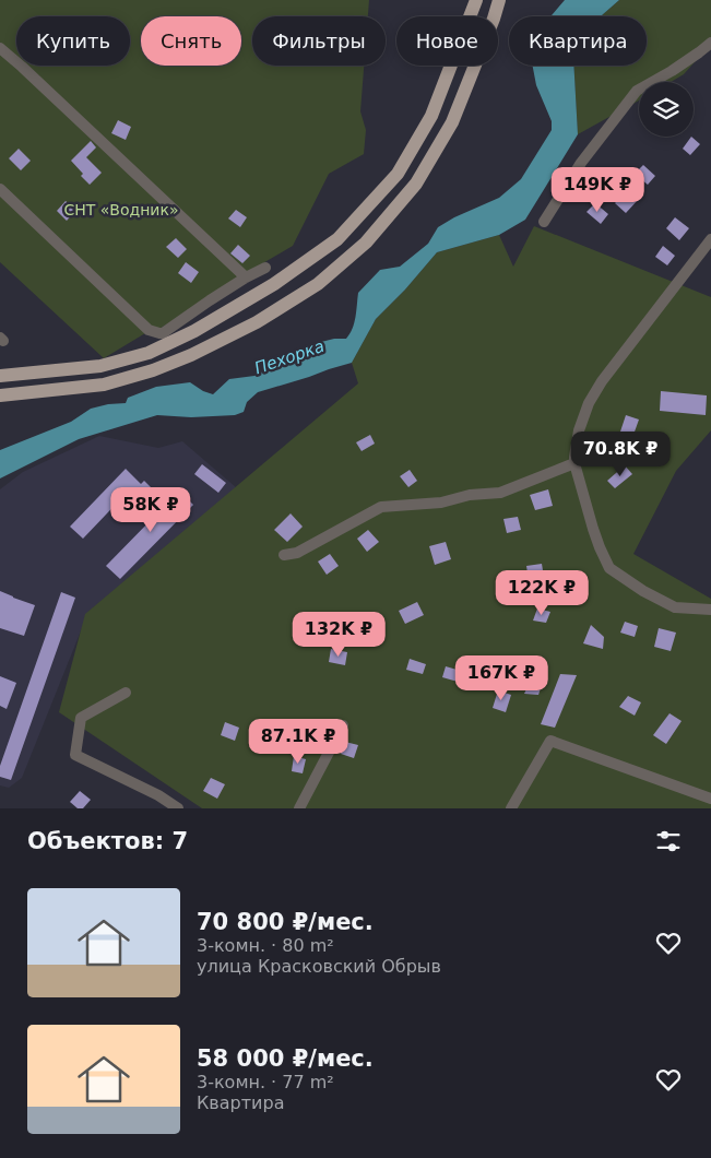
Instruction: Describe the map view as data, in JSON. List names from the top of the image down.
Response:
{
  "water": ["Пехорка"],
  "parks": ["СНТ «Водник»"],
  "page": {
    "chip": [
      "Купить",
      "Снять",
      "Фильтры",
      "Новое",
      "Квартира"
    ],
    "price": [
      "149K ₽",
      "70.8K ₽",
      "58K ₽",
      "122K ₽",
      "132K ₽",
      "167K ₽",
      "87.1K ₽"
    ],
    "heading": "Объектов: 7",
    "list": [
      {
        "name": "70 800 ₽/мес.",
        "note": "3-комн. · 80 m² · улица Красковский Обрыв"
      },
      {
        "name": "58 000 ₽/мес.",
        "note": "3-комн. · 77 m² · Квартира"
      }
    ]
  }
}
